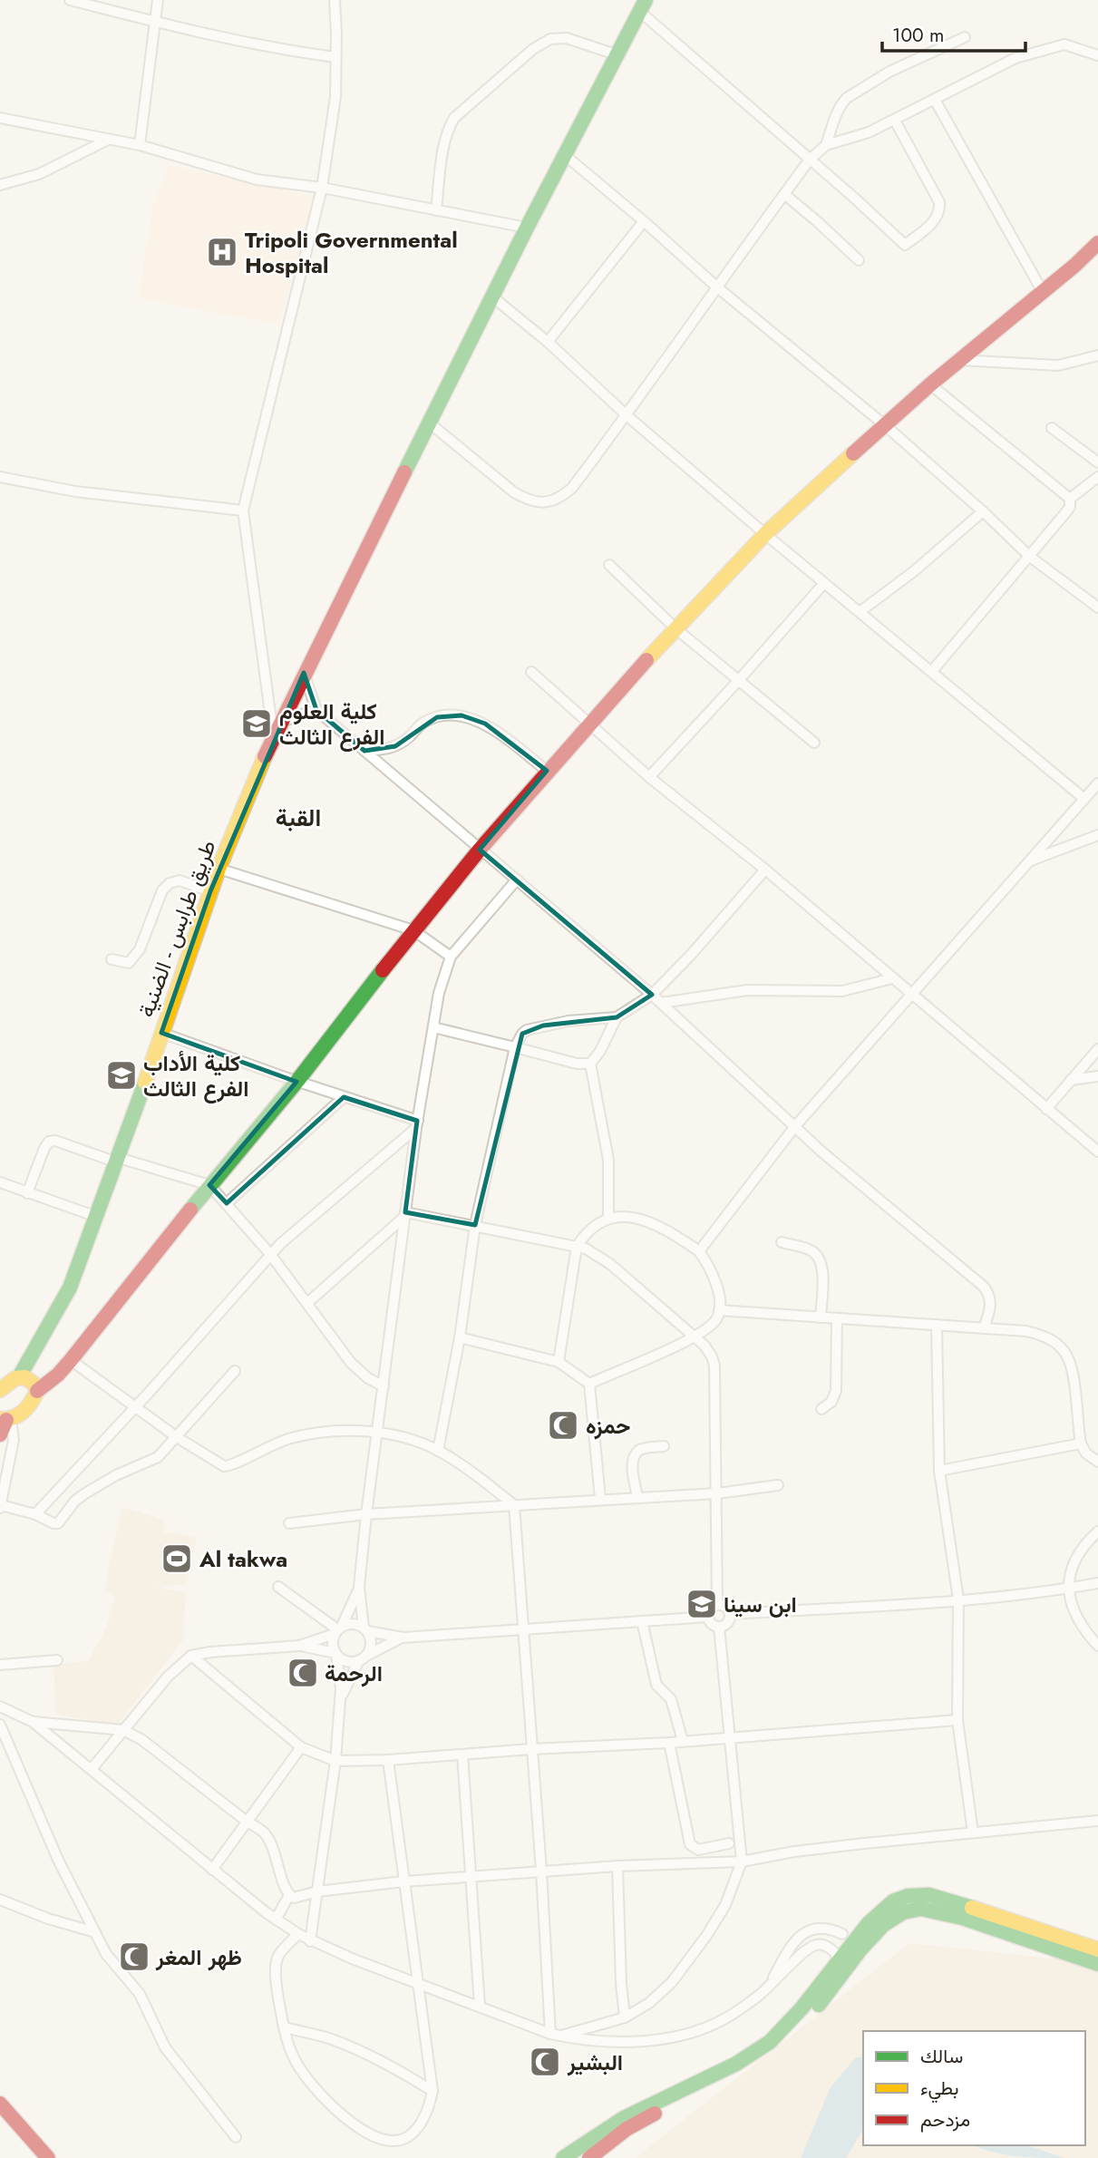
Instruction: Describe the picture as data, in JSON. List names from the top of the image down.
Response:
{
  "streets": {
    "main road": ["طريق طرابس - الضنية"]
  },
  "districts": ["القبة"],
  "places": {
    "hospital": ["Tripoli Governmental Hospital"],
    "school or university": ["كلية العلوم الفرع الثالث", "كلية الأداب الفرع الثالث", "ابن سينا"],
    "mosque": [
      "حمزه",
      "الرحمة",
      "ظهر المغر",
      "البشير"
    ],
    "sports": ["Al takwa"]
  },
  "legend": ["سالك", "بطيء", "مزدحم"],
  "scale_bar": "100 m"
}
